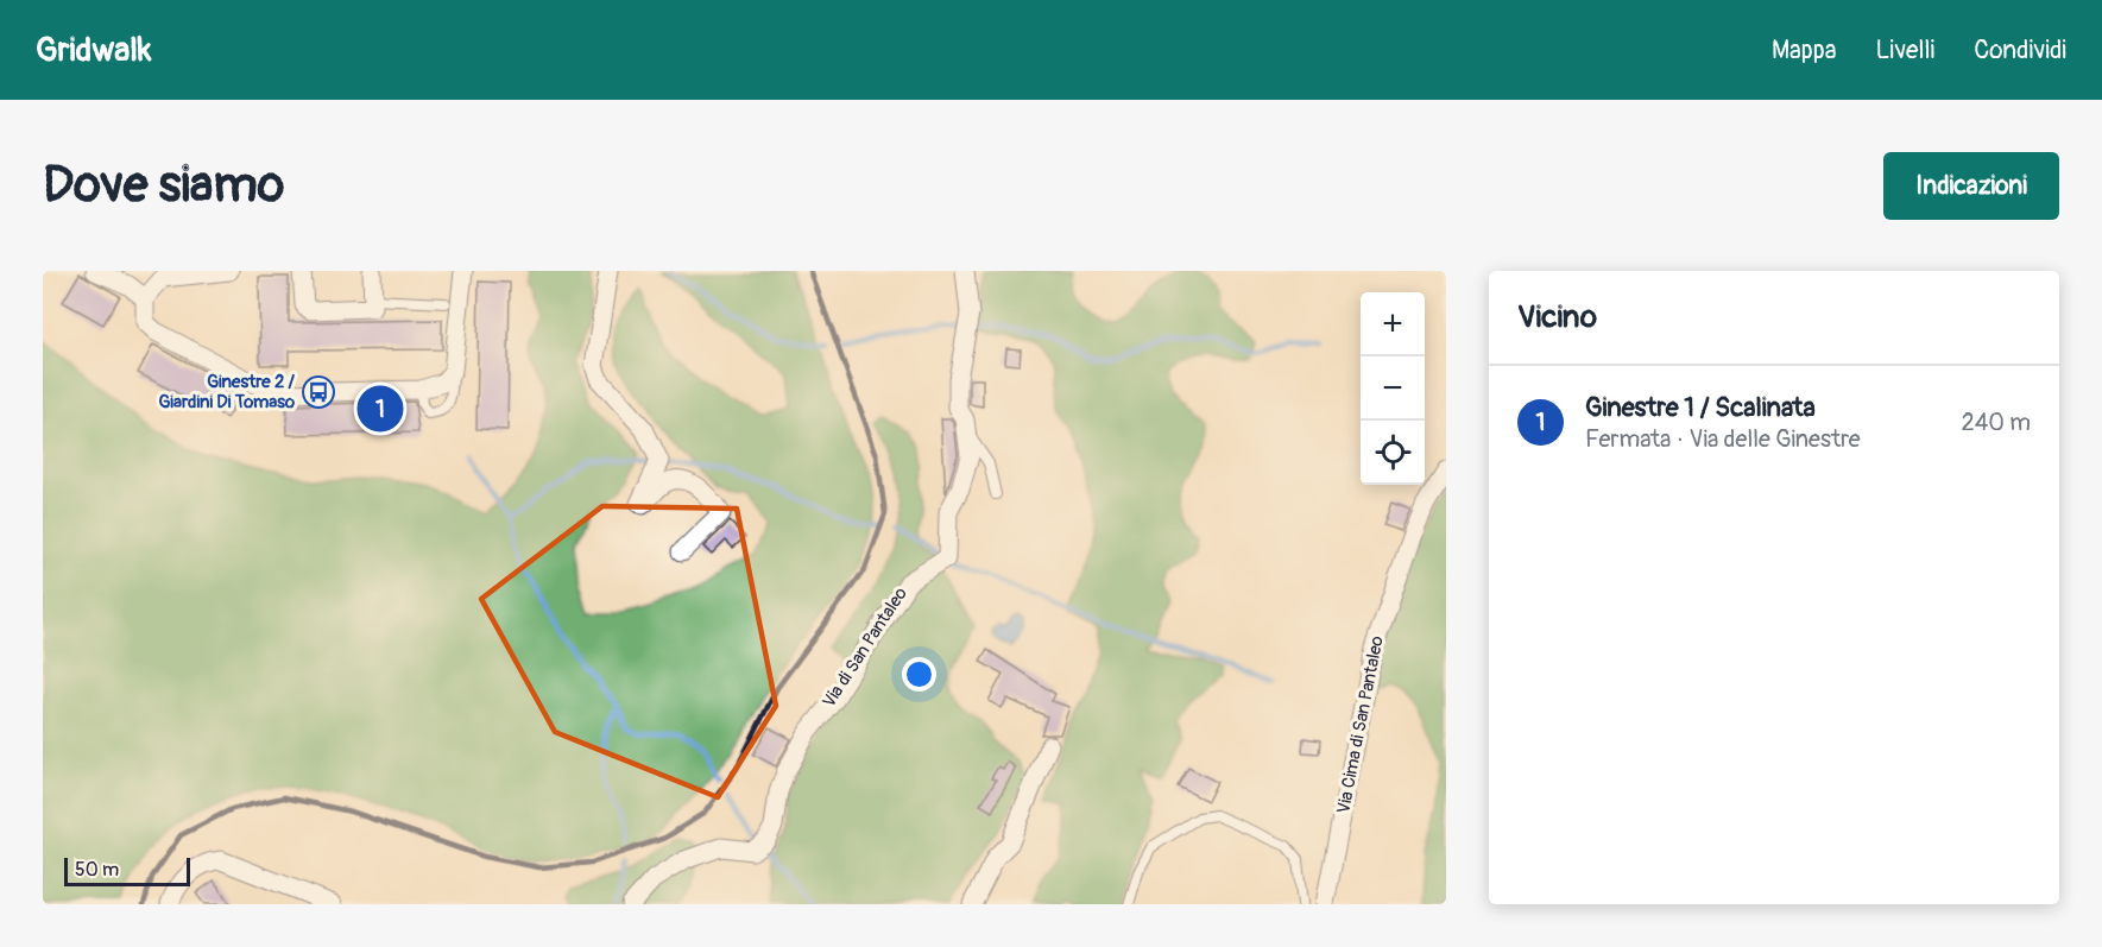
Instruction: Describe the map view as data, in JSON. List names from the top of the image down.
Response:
{
  "streets": {
    "street": ["Via di San Pantaleo", "Via Cima di San Pantaleo"]
  },
  "places": {
    "bus stop": ["Ginestre 2 / Giardini Di Tomaso"]
  },
  "scale_bar": "50 m",
  "page": {
    "header": "Gridwalk",
    "nav": ["Mappa", "Livelli", "Condividi"],
    "buttons": "Indicazioni",
    "title": "Dove siamo",
    "heading": "Vicino",
    "map_buttons": ["+", "−"],
    "list": [
      {
        "mark": "1",
        "name": "Ginestre 1 / Scalinata",
        "note": "Fermata · Via delle Ginestre",
        "value": "240 m"
      }
    ],
    "pins": "1",
    "scale": "50 m"
  }
}
